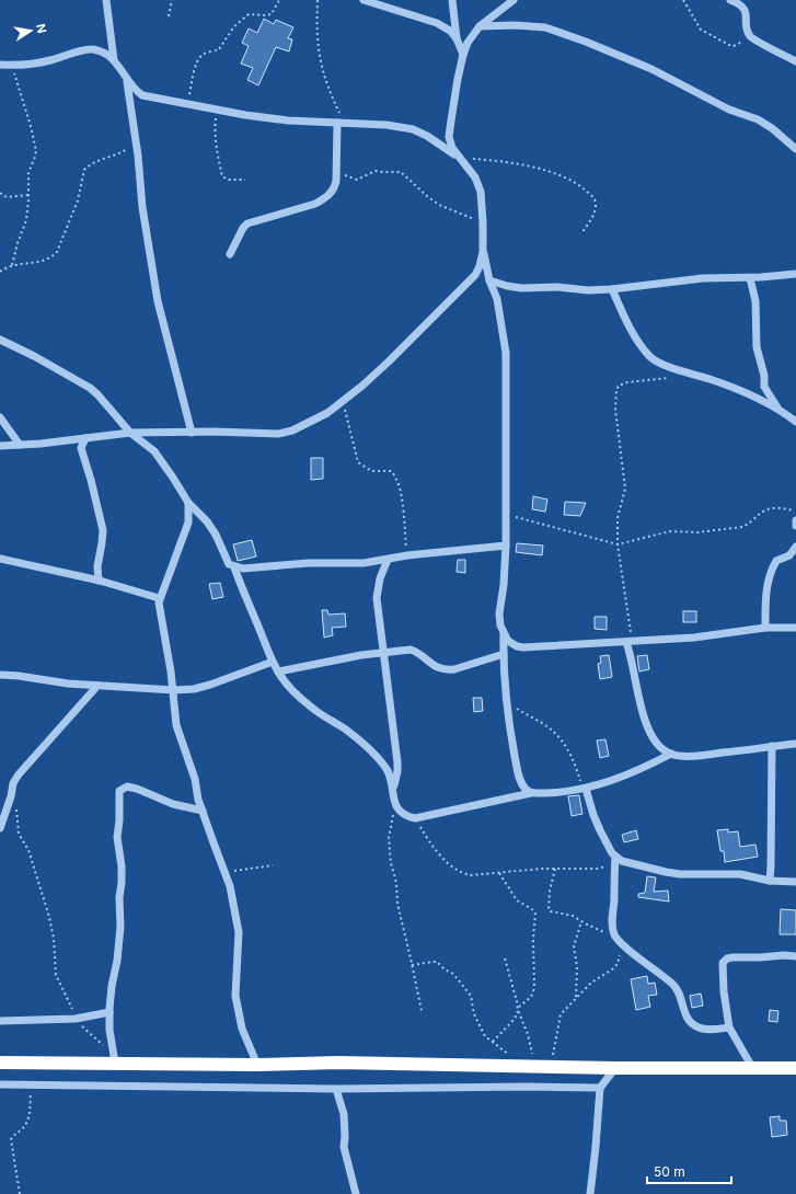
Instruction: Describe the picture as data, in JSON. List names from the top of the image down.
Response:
{
  "scale_bar": "50 m",
  "north": "right"
}
